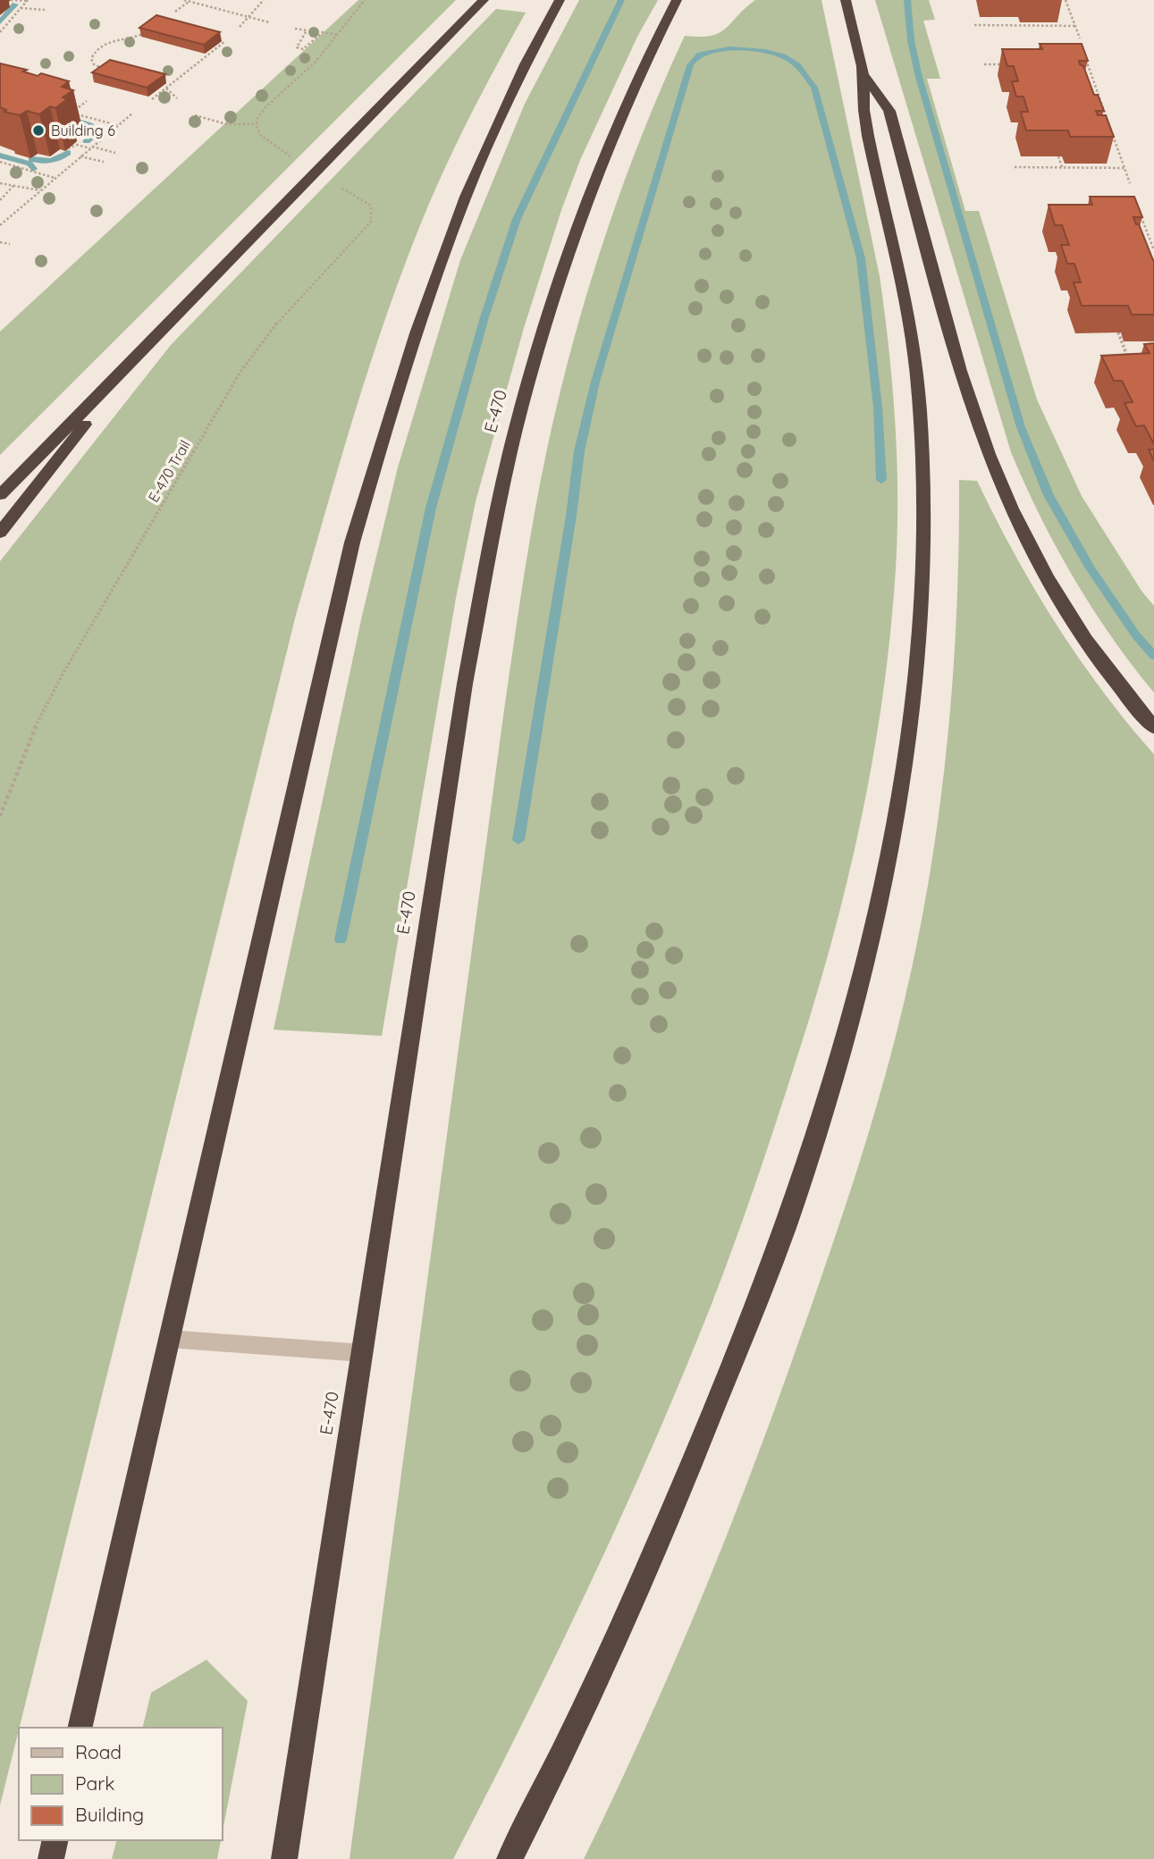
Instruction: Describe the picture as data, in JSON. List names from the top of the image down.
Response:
{
  "streets": {
    "highway": ["E-470"],
    "path": ["E-470 Trail"]
  },
  "places": ["Building 6"],
  "legend": ["Road", "Park", "Building"]
}
